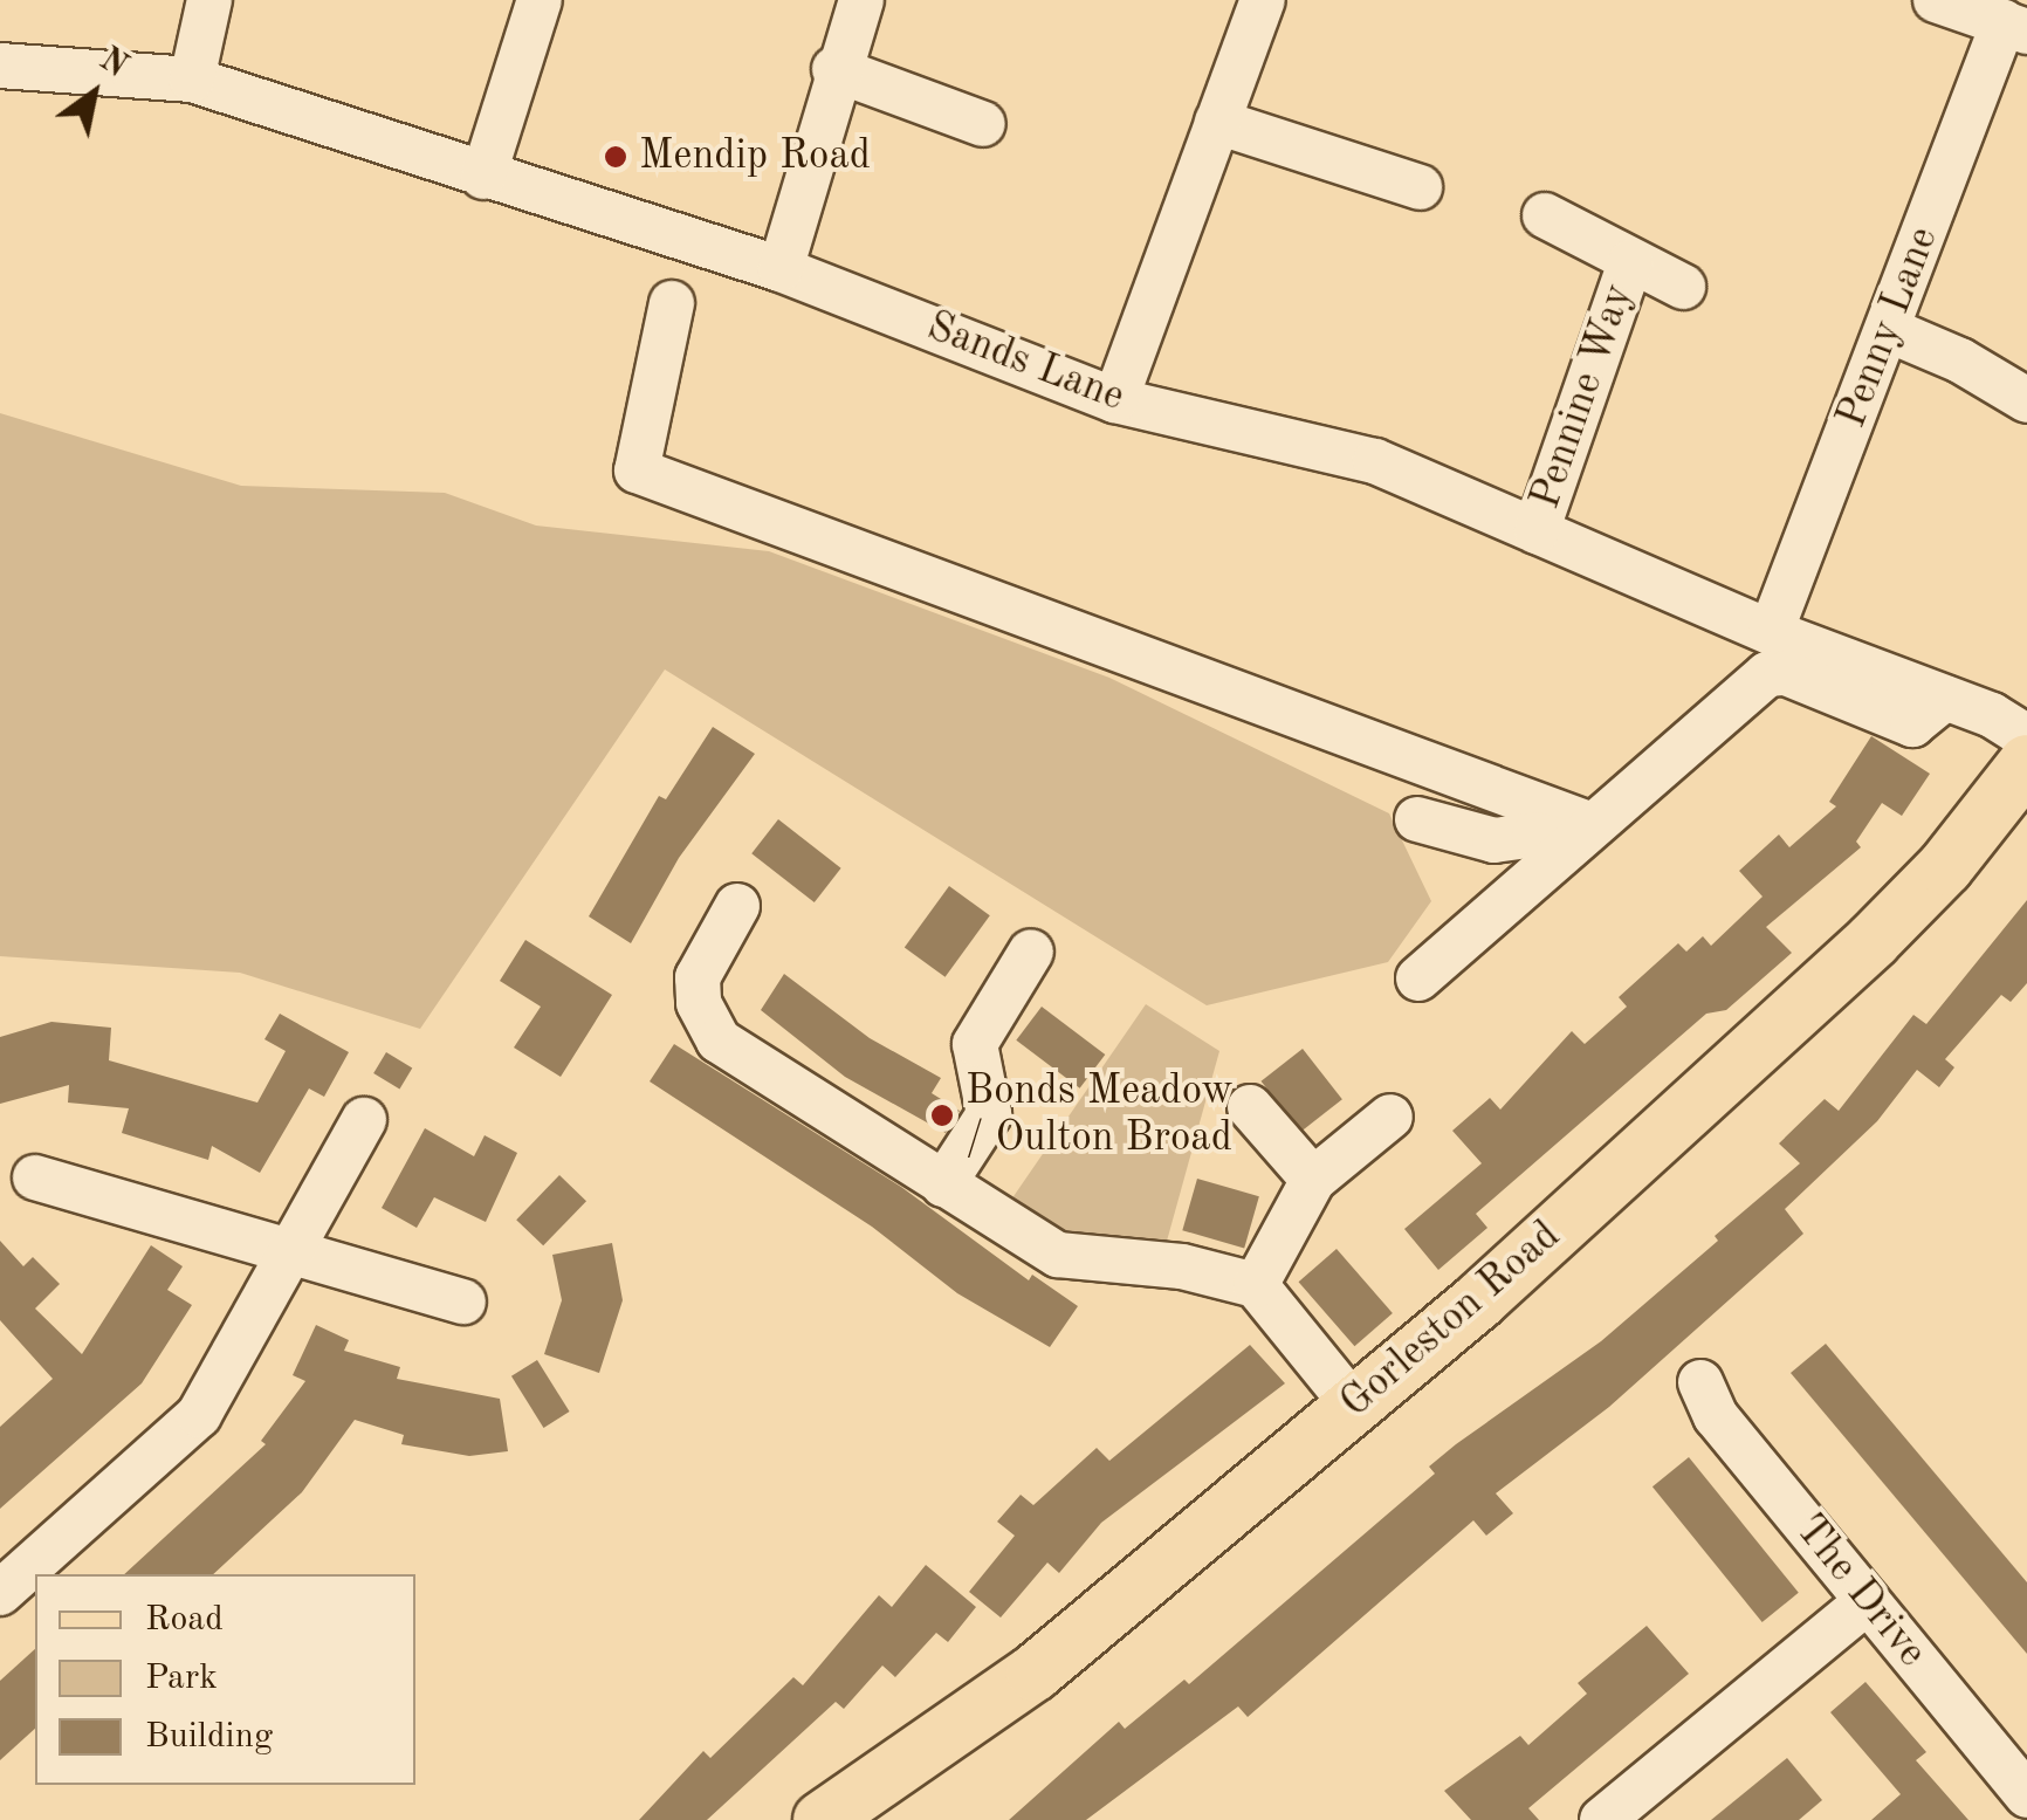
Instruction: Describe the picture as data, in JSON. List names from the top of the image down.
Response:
{
  "streets": {
    "main road": ["Gorleston Road"],
    "street": [
      "Penny Lane",
      "Sands Lane",
      "Pennine Way",
      "The Drive"
    ]
  },
  "crossings": [
    ["Penny Lane", "Sands Lane"],
    ["Sands Lane", "Pennine Way"]
  ],
  "places": ["Mendip Road", "Bonds Meadow / Oulton Broad"],
  "legend": ["Road", "Park", "Building"],
  "north": "top right"
}
